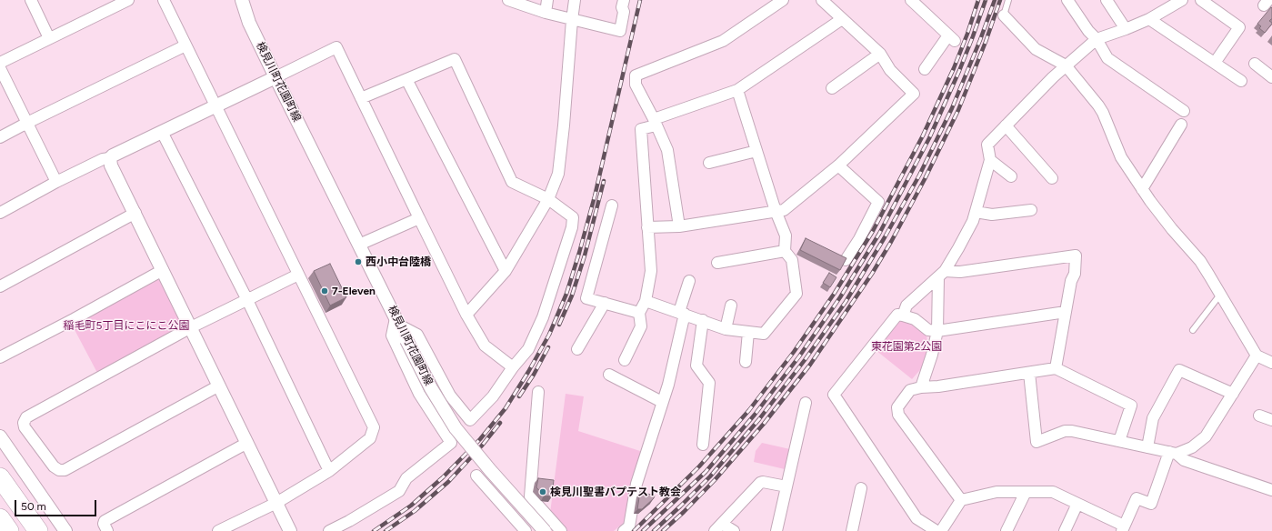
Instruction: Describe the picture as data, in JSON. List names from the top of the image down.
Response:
{
  "streets": {
    "street": ["検見川町花園町線"]
  },
  "parks": ["稲毛町5丁目にこにこ公園", "東花園第2公園"],
  "places": ["西小中台陸橋", "7-Eleven", "検見川聖書バプテスト教会"],
  "scale_bar": "50 m"
}
